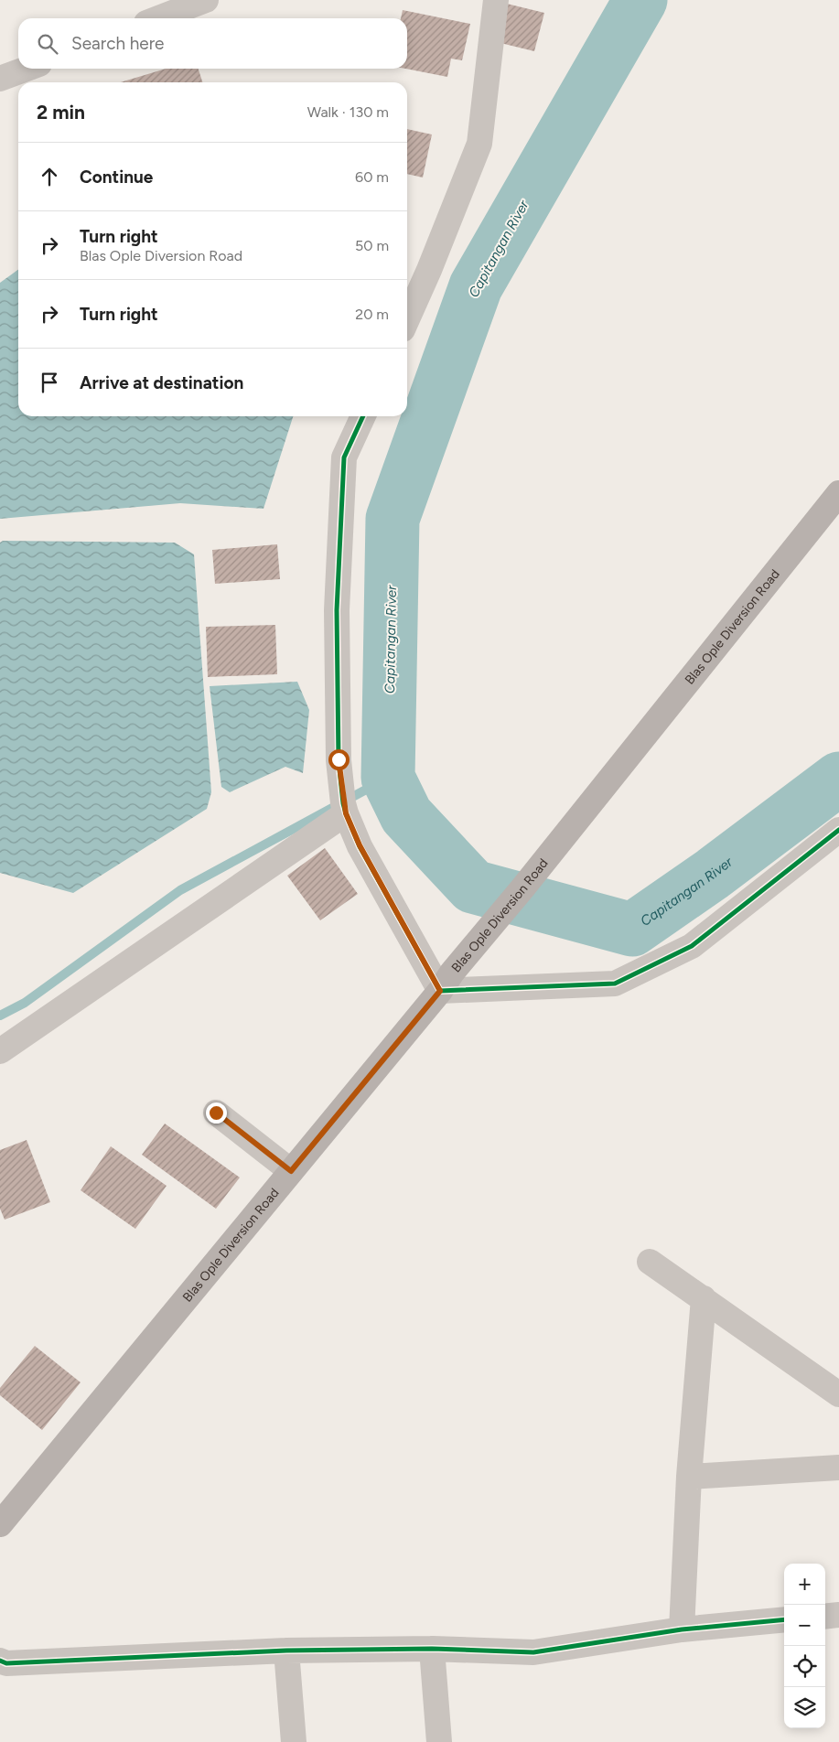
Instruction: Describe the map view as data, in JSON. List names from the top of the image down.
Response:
{
  "streets": {
    "main road": ["Blas Ople Diversion Road"]
  },
  "water": ["Capitangan River"],
  "page": {
    "search": "Search here",
    "heading": ["2 min", "Walk · 130 m"],
    "list": [
      ["Continue", "60 m"],
      ["Turn right", "Blas Ople Diversion Road", "50 m"],
      ["Turn right", "20 m"],
      "Arrive at destination"
    ],
    "map_buttons": ["+", "−"]
  }
}
